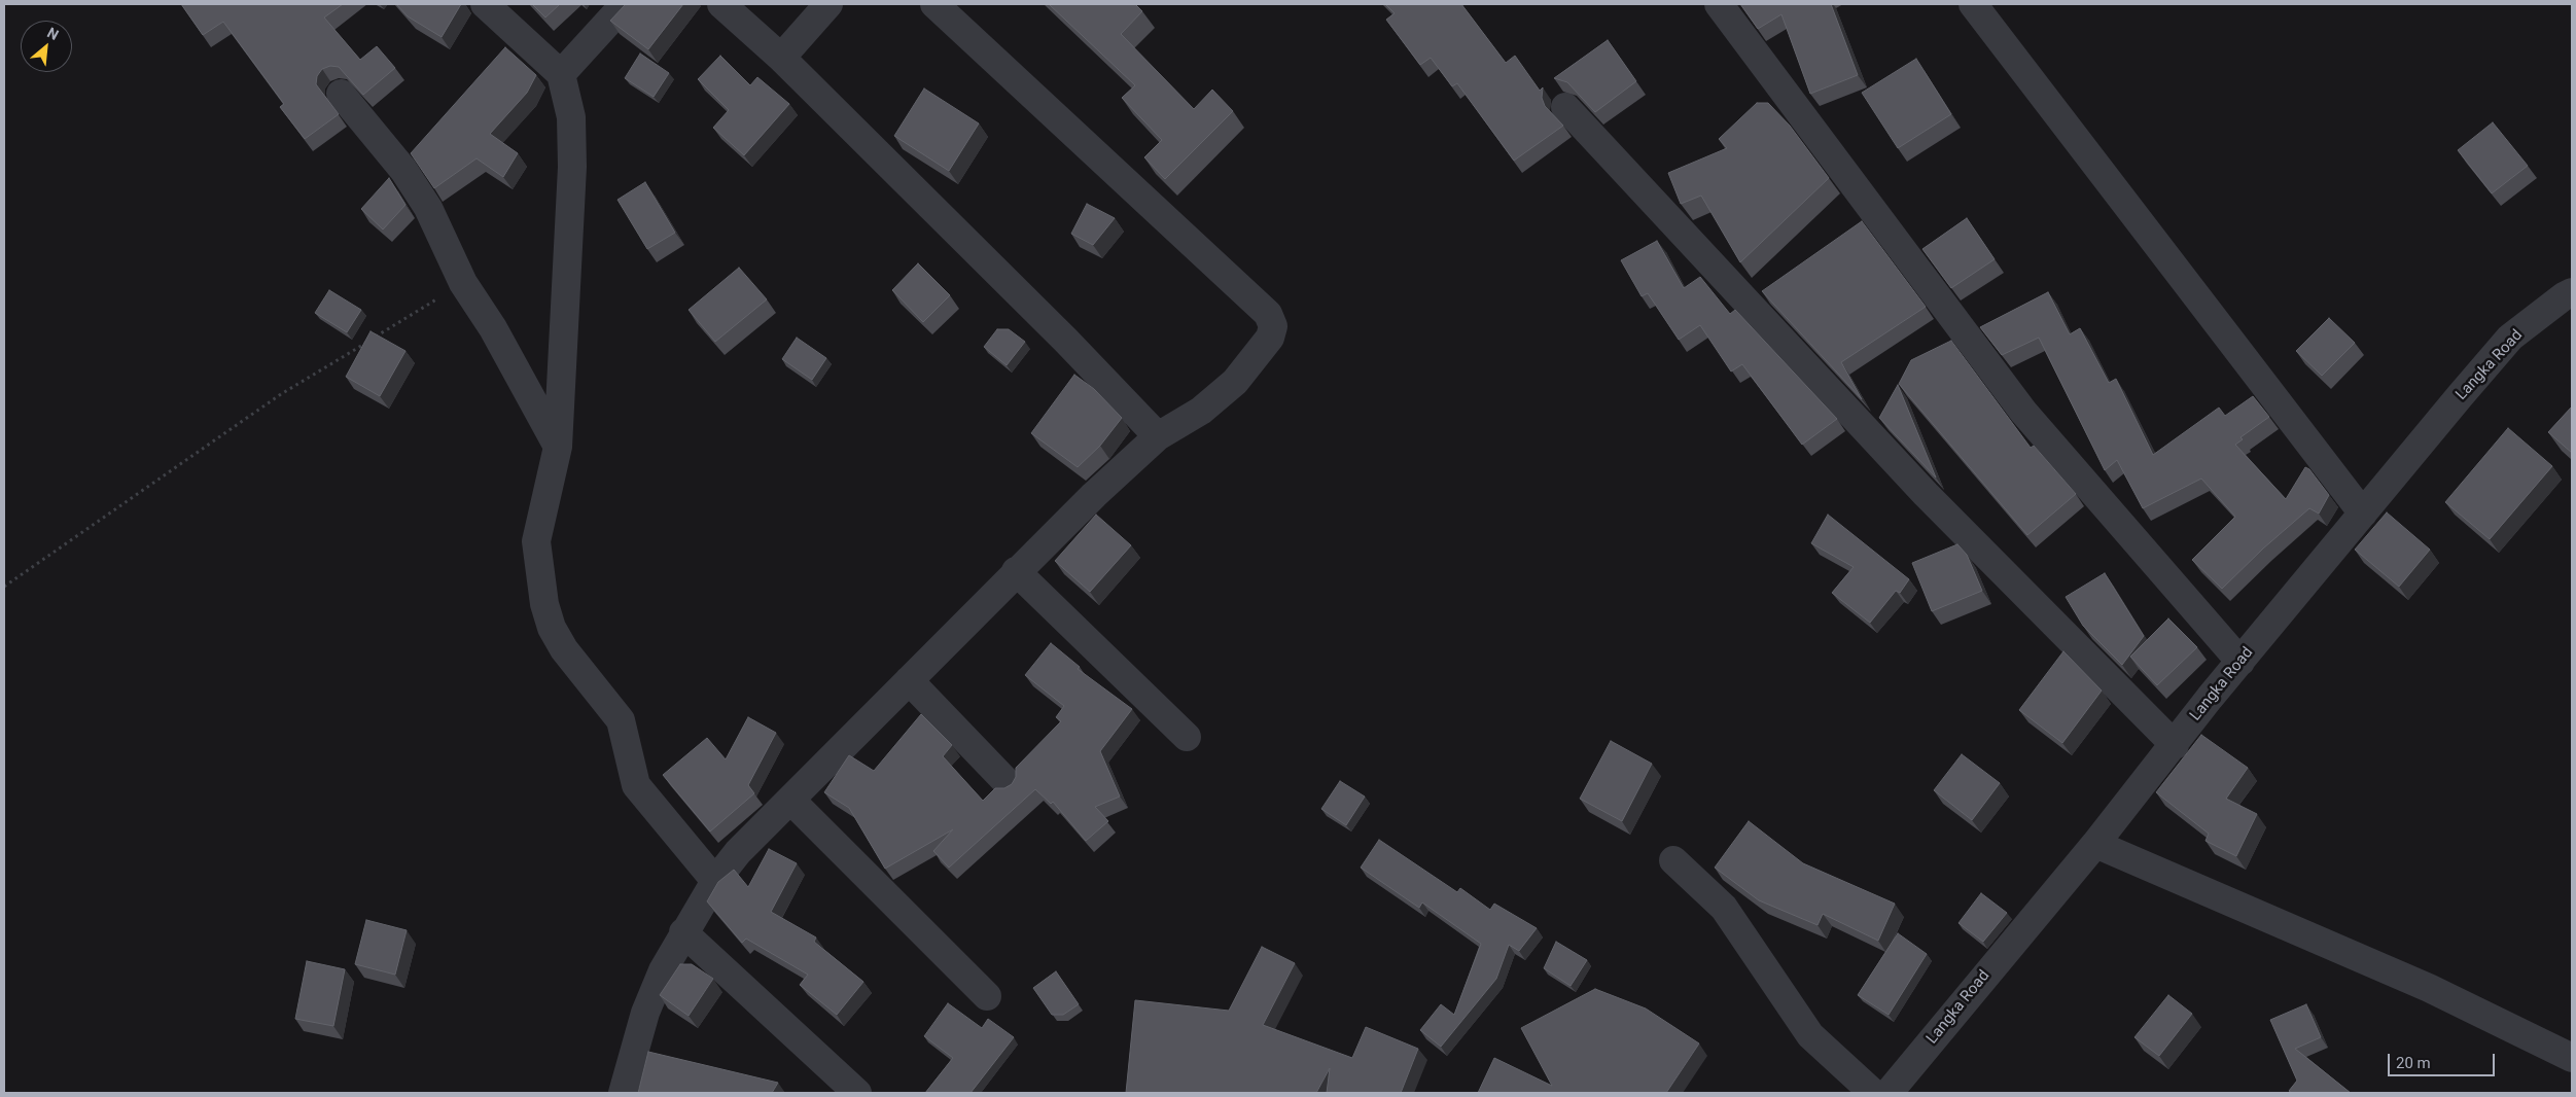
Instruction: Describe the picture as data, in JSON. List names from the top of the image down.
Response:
{
  "streets": {
    "street": ["Langka Road"]
  },
  "scale_bar": "20 m",
  "north": "top right"
}
